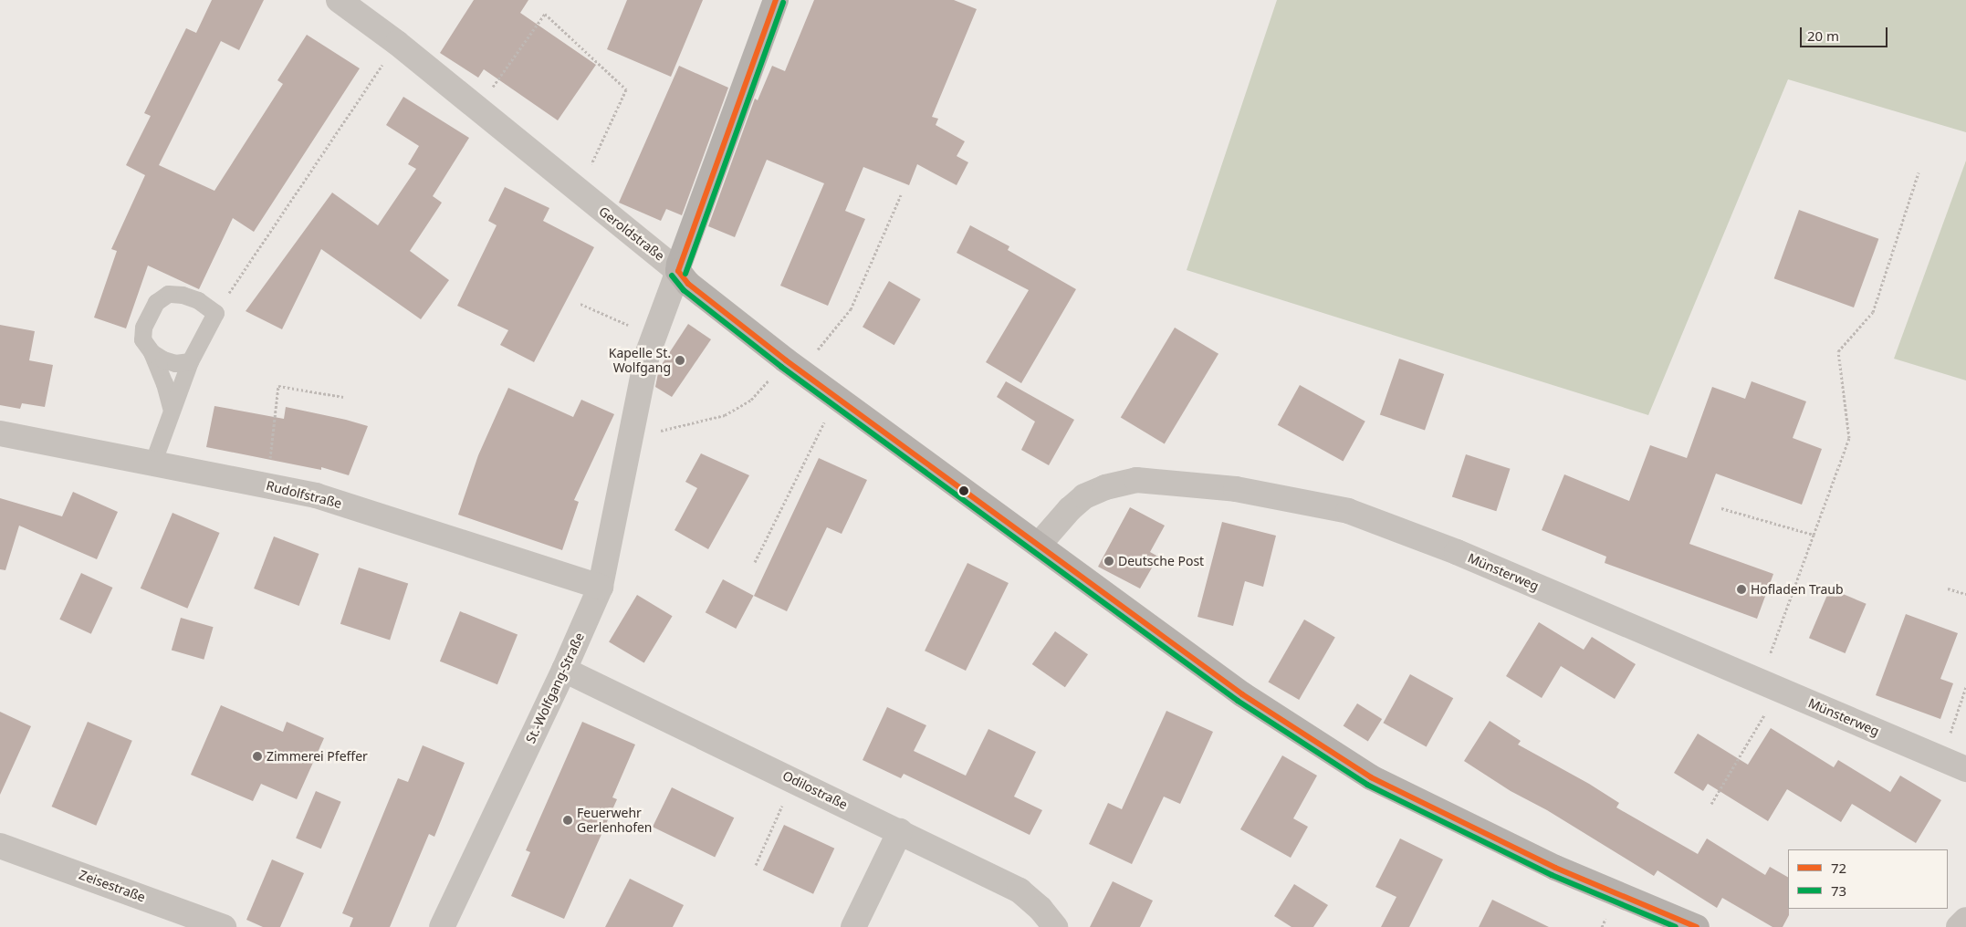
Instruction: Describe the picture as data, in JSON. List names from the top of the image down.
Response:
{
  "streets": {
    "street": [
      "Geroldstraße",
      "Rudolfstraße",
      "Münsterweg",
      "St.-Wolfgang-Straße",
      "Odilostraße",
      "Zeisestraße"
    ]
  },
  "crossings": [
    ["Geroldstraße", "Münsterweg"],
    ["Geroldstraße", "St.-Wolfgang-Straße"],
    ["Rudolfstraße", "St.-Wolfgang-Straße"],
    ["St.-Wolfgang-Straße", "Odilostraße"]
  ],
  "places": [
    "Kapelle St. Wolfgang",
    "Deutsche Post",
    "Hofladen Traub",
    "Zimmerei Pfeffer",
    "Feuerwehr Gerlenhofen"
  ],
  "lines": ["transit line 72", "transit line 73"],
  "legend": ["72", "73"],
  "scale_bar": "20 m"
}
